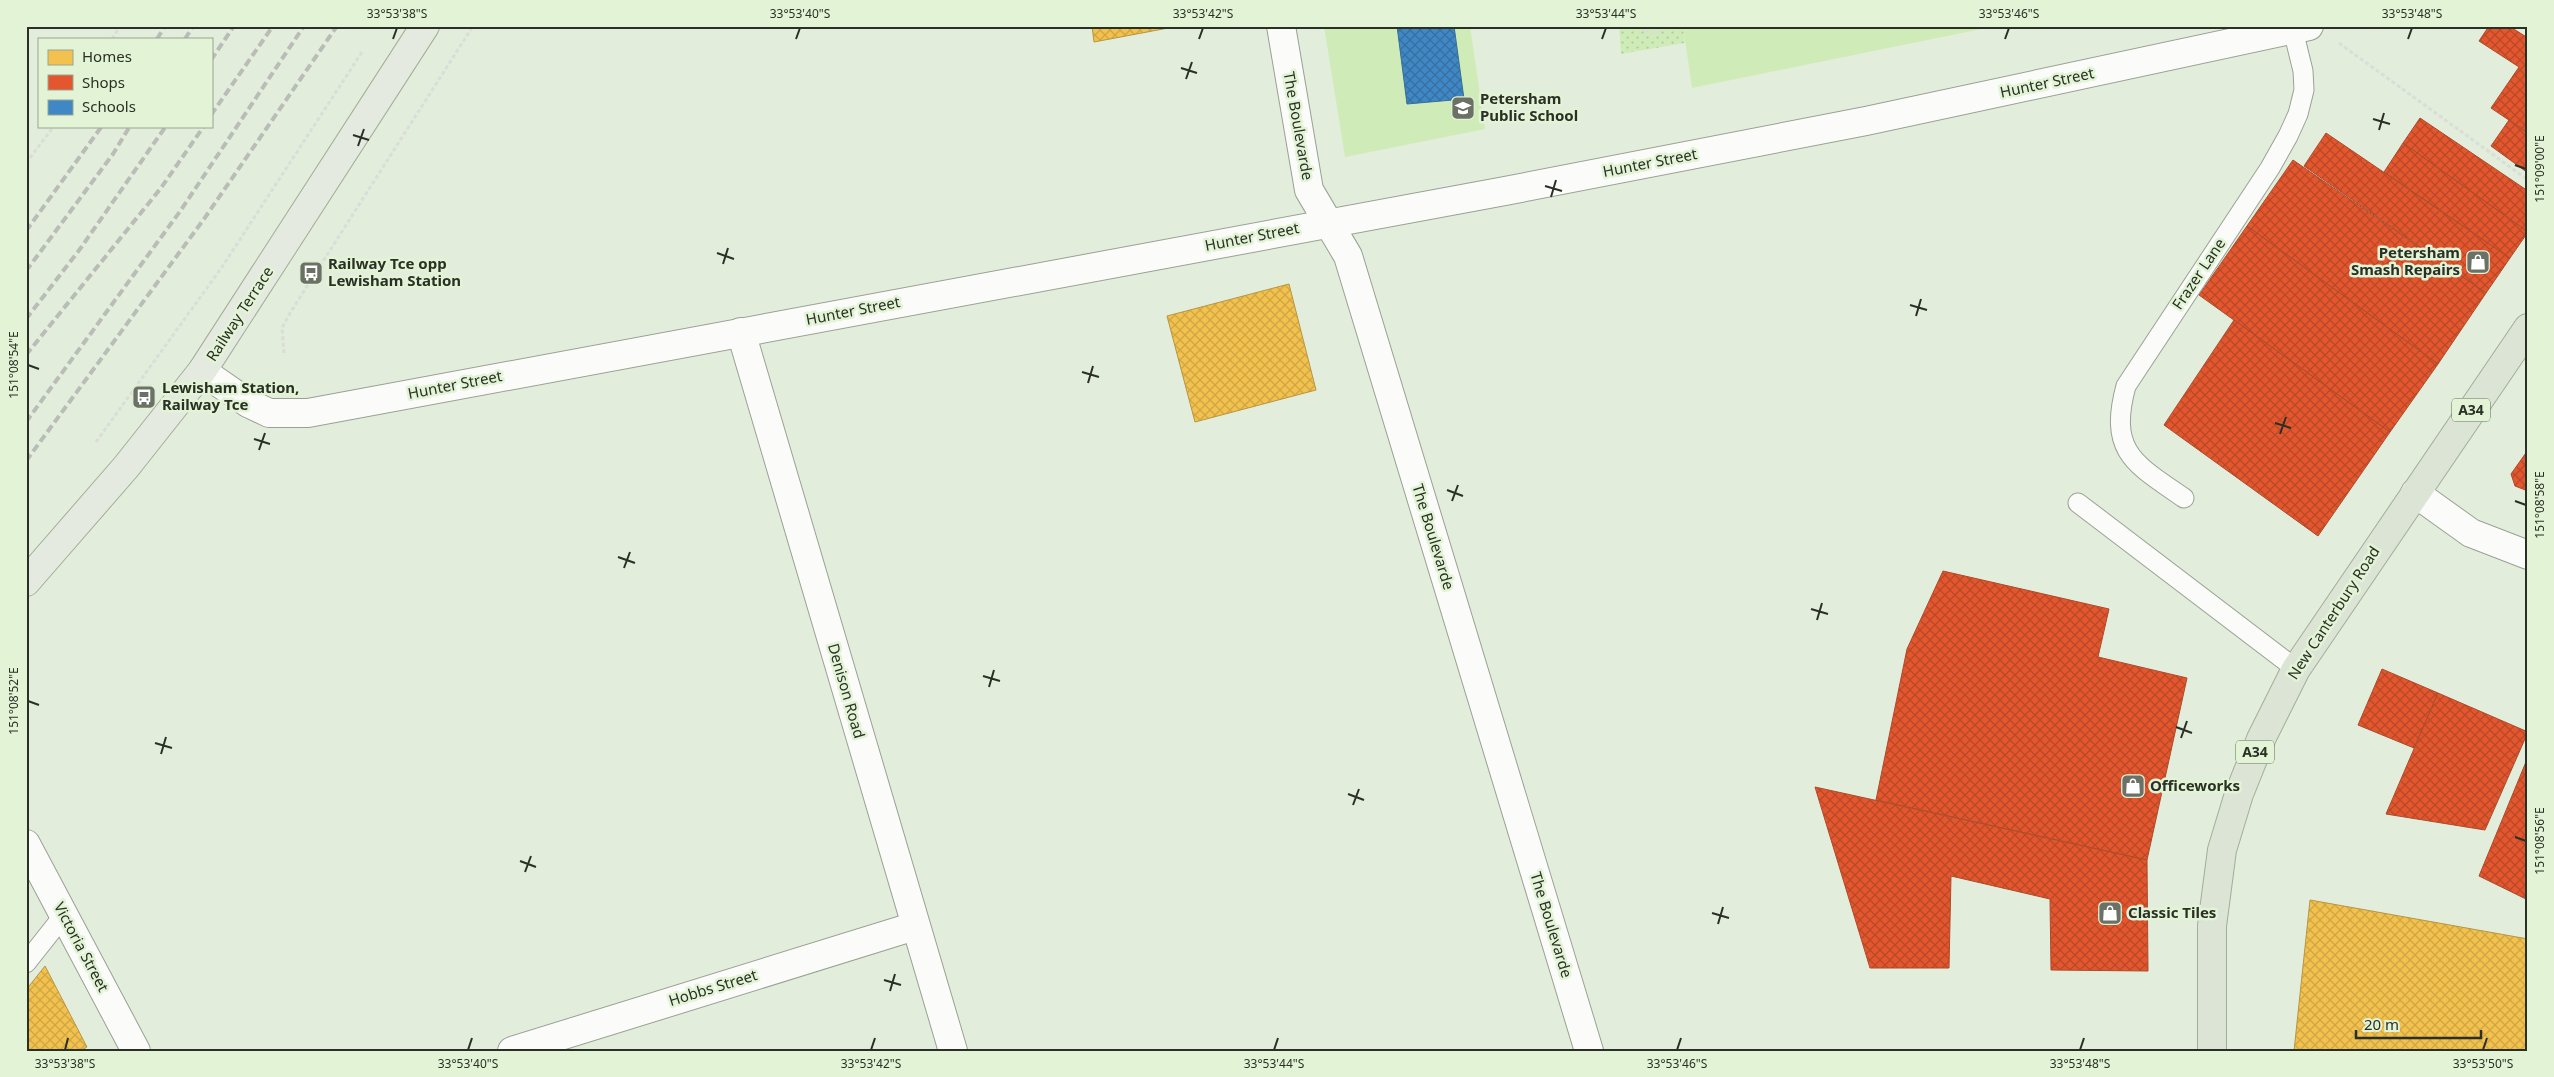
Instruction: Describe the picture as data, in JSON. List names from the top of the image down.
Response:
{
  "streets": {
    "highway": ["A34", "New Canterbury Road"],
    "main road": ["Railway Terrace"],
    "street": [
      "Hunter Street",
      "The Boulevarde",
      "Denison Road",
      "Victoria Street",
      "Hobbs Street"
    ],
    "lane": ["Frazer Lane"]
  },
  "crossings": [
    ["Hunter Street", "The Boulevarde"],
    ["Hunter Street", "Frazer Lane"],
    ["Hunter Street", "Railway Terrace"],
    ["Hunter Street", "Denison Road"],
    ["Denison Road", "Hobbs Street"]
  ],
  "places": {
    "school or university": ["Petersham Public School"],
    "shop": ["Petersham Smash Repairs", "Officeworks", "Classic Tiles"],
    "bus stop": ["Railway Tce opp Lewisham Station", "Lewisham Station, Railway Tce"]
  },
  "legend": ["Homes", "Shops", "Schools"],
  "scale_bar": "20 m",
  "coordinates": [
    "33°53'38\"S",
    "33°53'40\"S",
    "33°53'42\"S",
    "33°53'44\"S",
    "33°53'46\"S",
    "33°53'48\"S",
    "151°09'00\"E",
    "151°08'54\"E",
    "151°08'58\"E",
    "151°08'52\"E",
    "151°08'56\"E",
    "33°53'50\"S"
  ]
}
